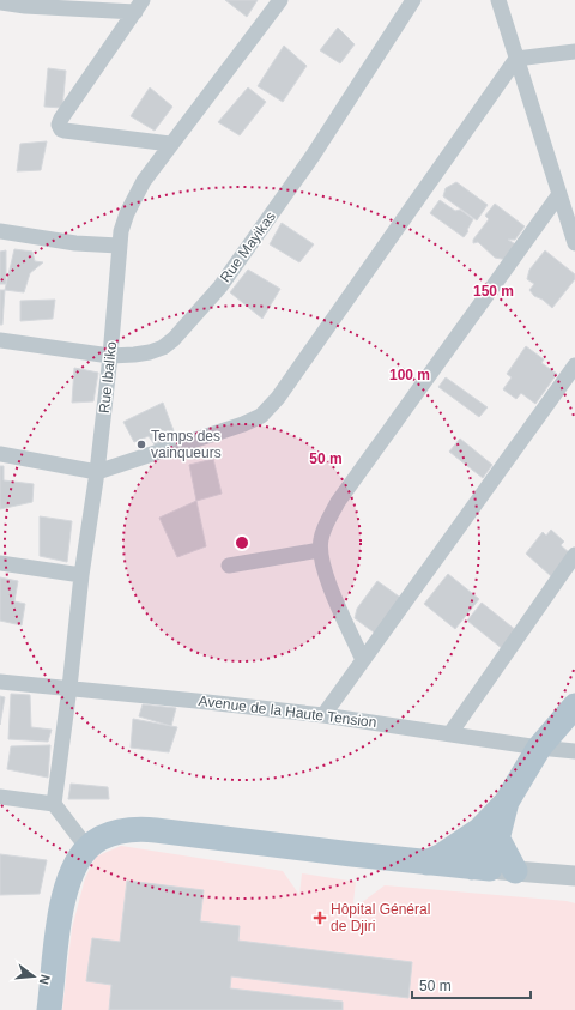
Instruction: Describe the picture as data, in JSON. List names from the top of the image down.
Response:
{
  "streets": {
    "street": ["Rue Mayikas", "Rue Ibaliko", "Avenue de la Haute Tension"]
  },
  "crossings": [
    ["Rue Mayikas", "Rue Ibaliko"],
    ["Rue Ibaliko", "Avenue de la Haute Tension"]
  ],
  "places": {
    "other": ["Temps des vainqueurs"],
    "health": ["Hôpital Général de Djiri"]
  },
  "scale_bar": "50 m",
  "north": "right",
  "rings": ["150 m", "100 m", "50 m"]
}
